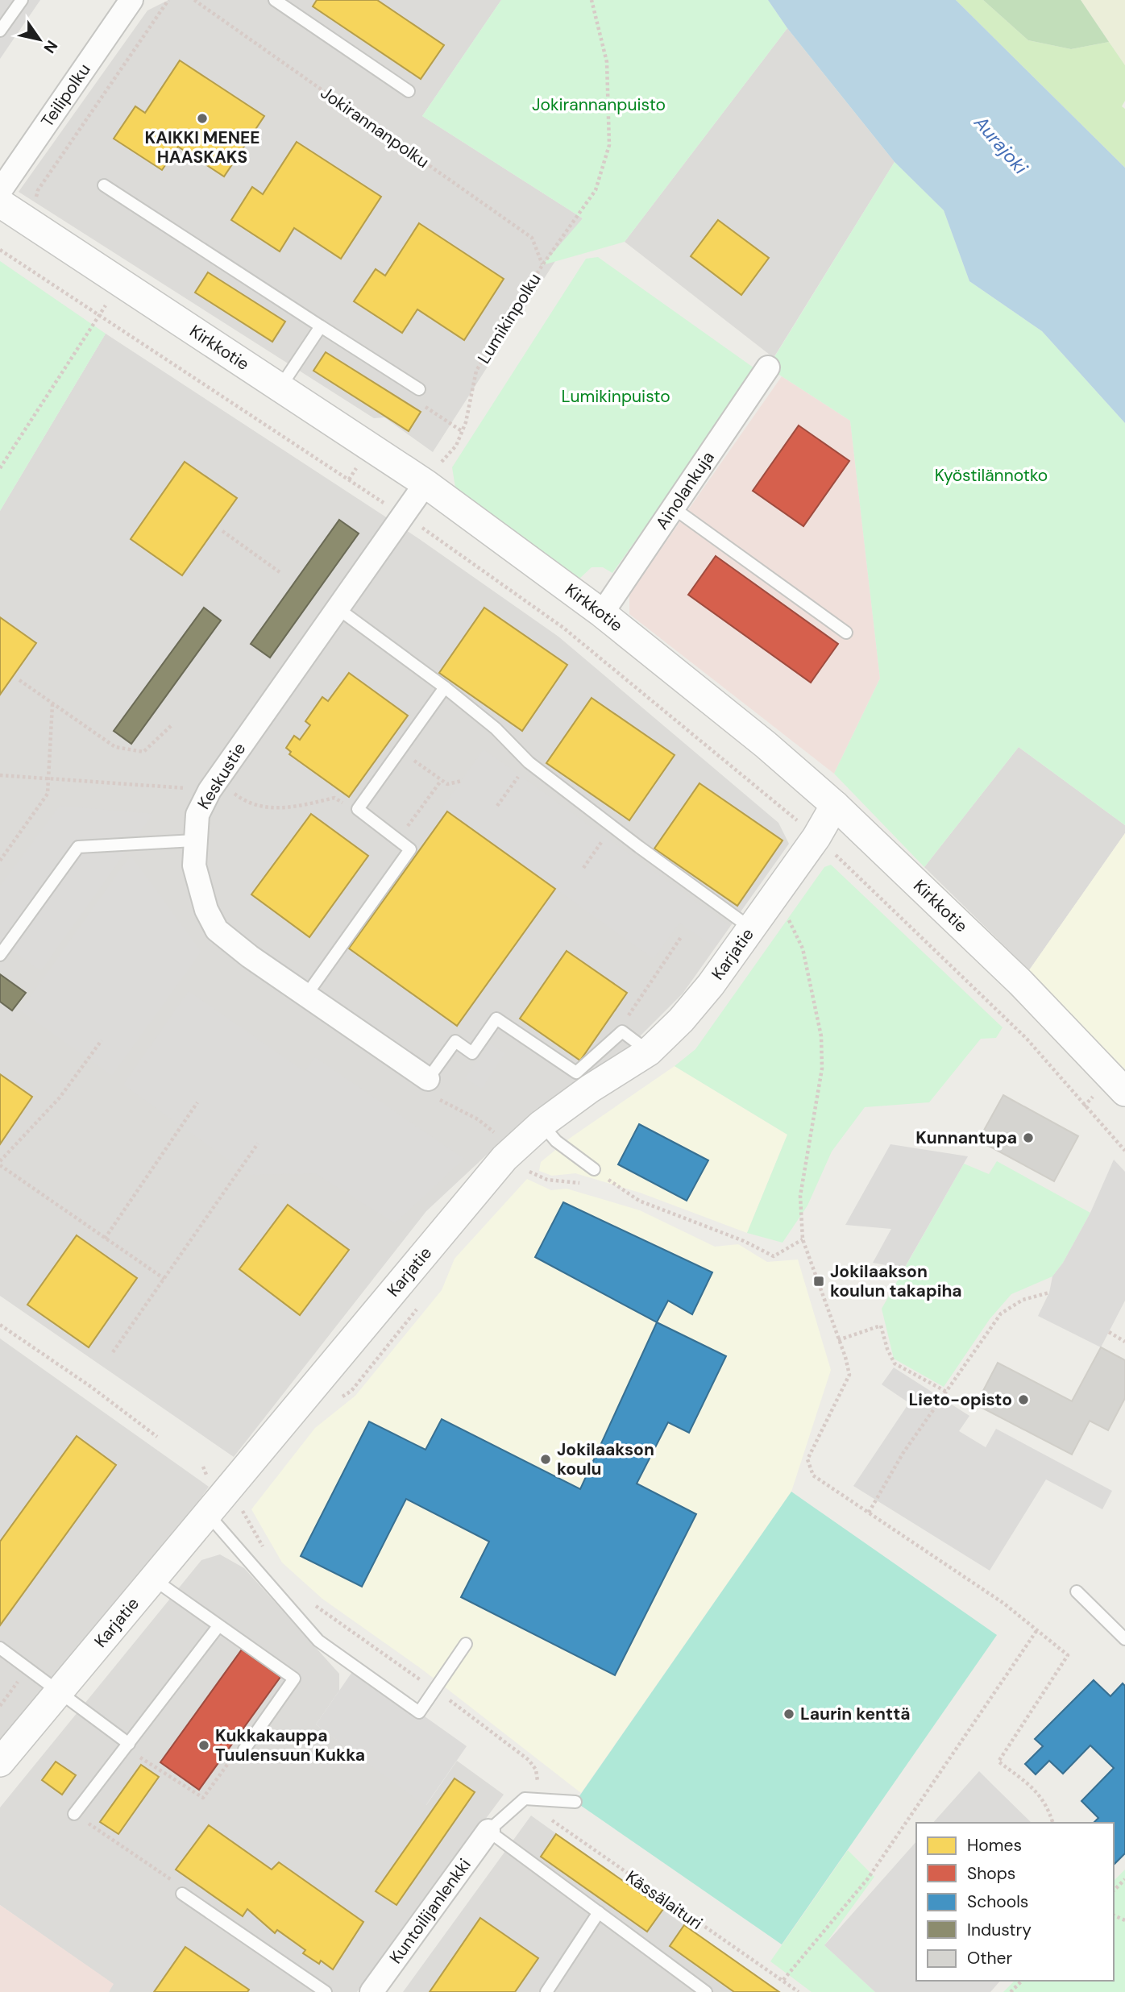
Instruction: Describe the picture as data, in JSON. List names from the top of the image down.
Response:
{
  "streets": {
    "street": [
      "Teilipolku",
      "Kirkkotie",
      "Ainolankuja",
      "Keskustie",
      "Karjatie",
      "Kuntoilijanlenkki"
    ],
    "path": ["Jokirannanpolku", "Lumikinpolku", "Kässälaituri"]
  },
  "crossings": [
    ["Jokirannanpolku", "Lumikinpolku"],
    ["Lumikinpolku", "Kirkkotie"],
    ["Lumikinpolku", "Keskustie"],
    ["Kirkkotie", "Ainolankuja"],
    ["Kirkkotie", "Keskustie"],
    ["Kirkkotie", "Karjatie"]
  ],
  "water": ["Aurajoki"],
  "parks": ["Jokirannanpuisto", "Lumikinpuisto", "Kyöstilännotko"],
  "places": {
    "other": [
      "KAIKKI MENEE HAASKAKS",
      "Kunnantupa",
      "Lieto-opisto",
      "Jokilaakson koulu",
      "Laurin kenttä",
      "Kukkakauppa Tuulensuun Kukka"
    ],
    "transit": ["Jokilaakson koulun takapiha"]
  },
  "legend": [
    "Homes",
    "Shops",
    "Schools",
    "Industry",
    "Other"
  ],
  "north": "bottom right"
}
